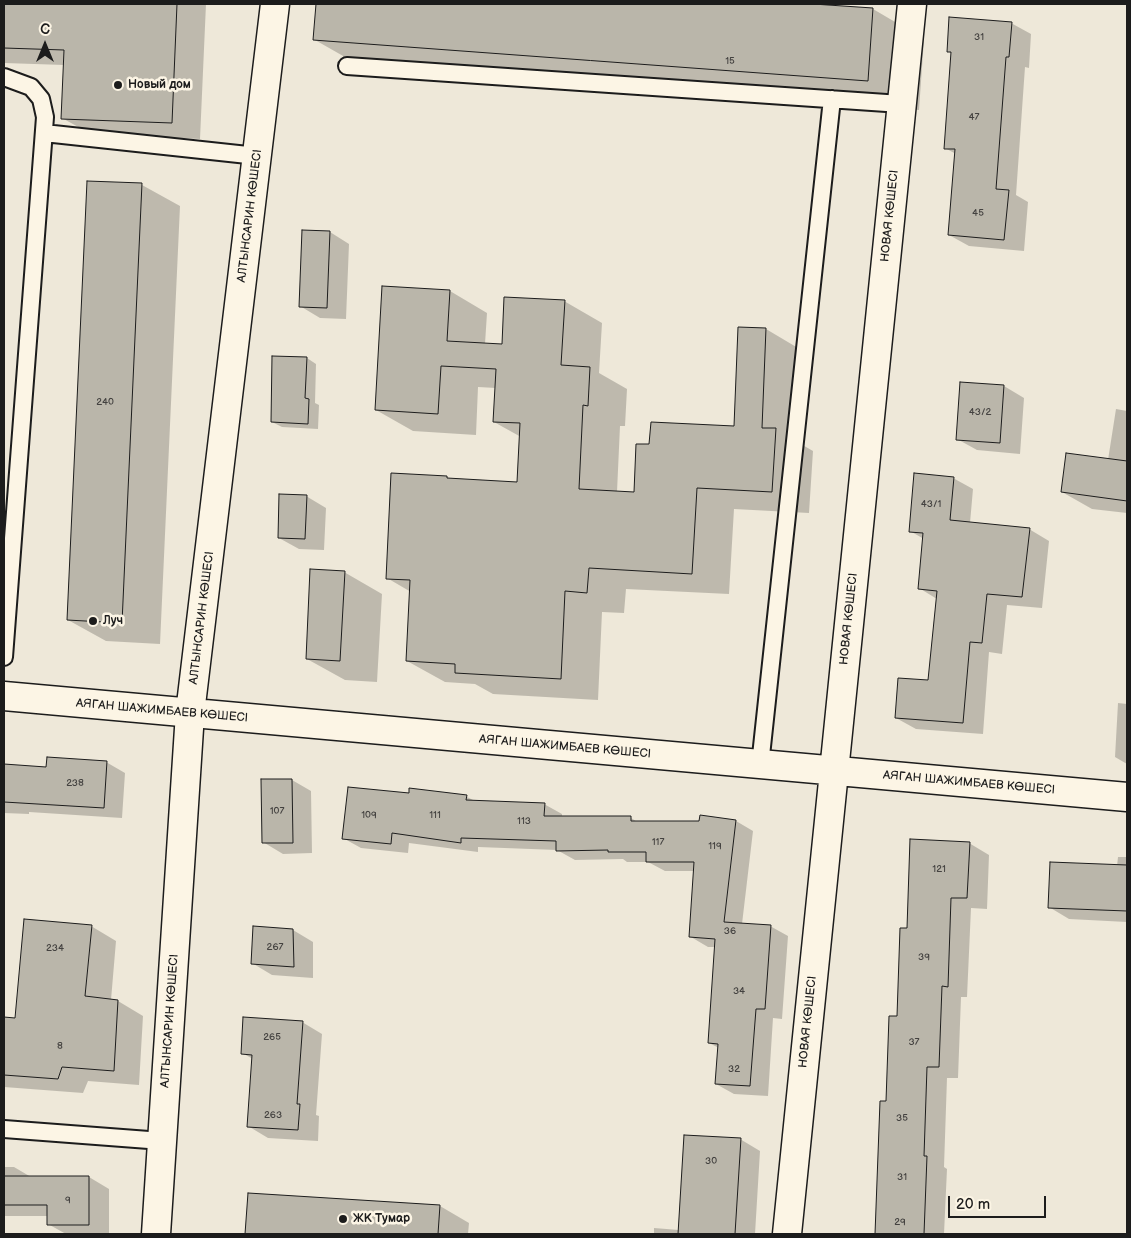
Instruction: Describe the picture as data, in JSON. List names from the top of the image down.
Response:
{
  "streets": {
    "street": ["АЛТЫНСАРИН КӨШЕСІ", "НОВАЯ КӨШЕСІ", "АЯГАН ШАЖИМБАЕВ КӨШЕСІ"]
  },
  "crossings": [
    ["АЛТЫНСАРИН КӨШЕСІ", "АЯГАН ШАЖИМБАЕВ КӨШЕСІ"],
    ["НОВАЯ КӨШЕСІ", "АЯГАН ШАЖИМБАЕВ КӨШЕСІ"]
  ],
  "places": ["Новый дом", "Луч", "ЖК Тумар"],
  "house_numbers": [
    "31",
    "15",
    "47",
    "45",
    "240",
    "43/2",
    "43/1",
    "238",
    "107",
    "109",
    "111",
    "113",
    "117",
    "119",
    "121",
    "36",
    "267",
    "234",
    "39",
    "34",
    "265",
    "37",
    "8",
    "32",
    "263",
    "35",
    "30",
    "31",
    "9",
    "29"
  ],
  "scale_bar": "20 m",
  "north": "top"
}
